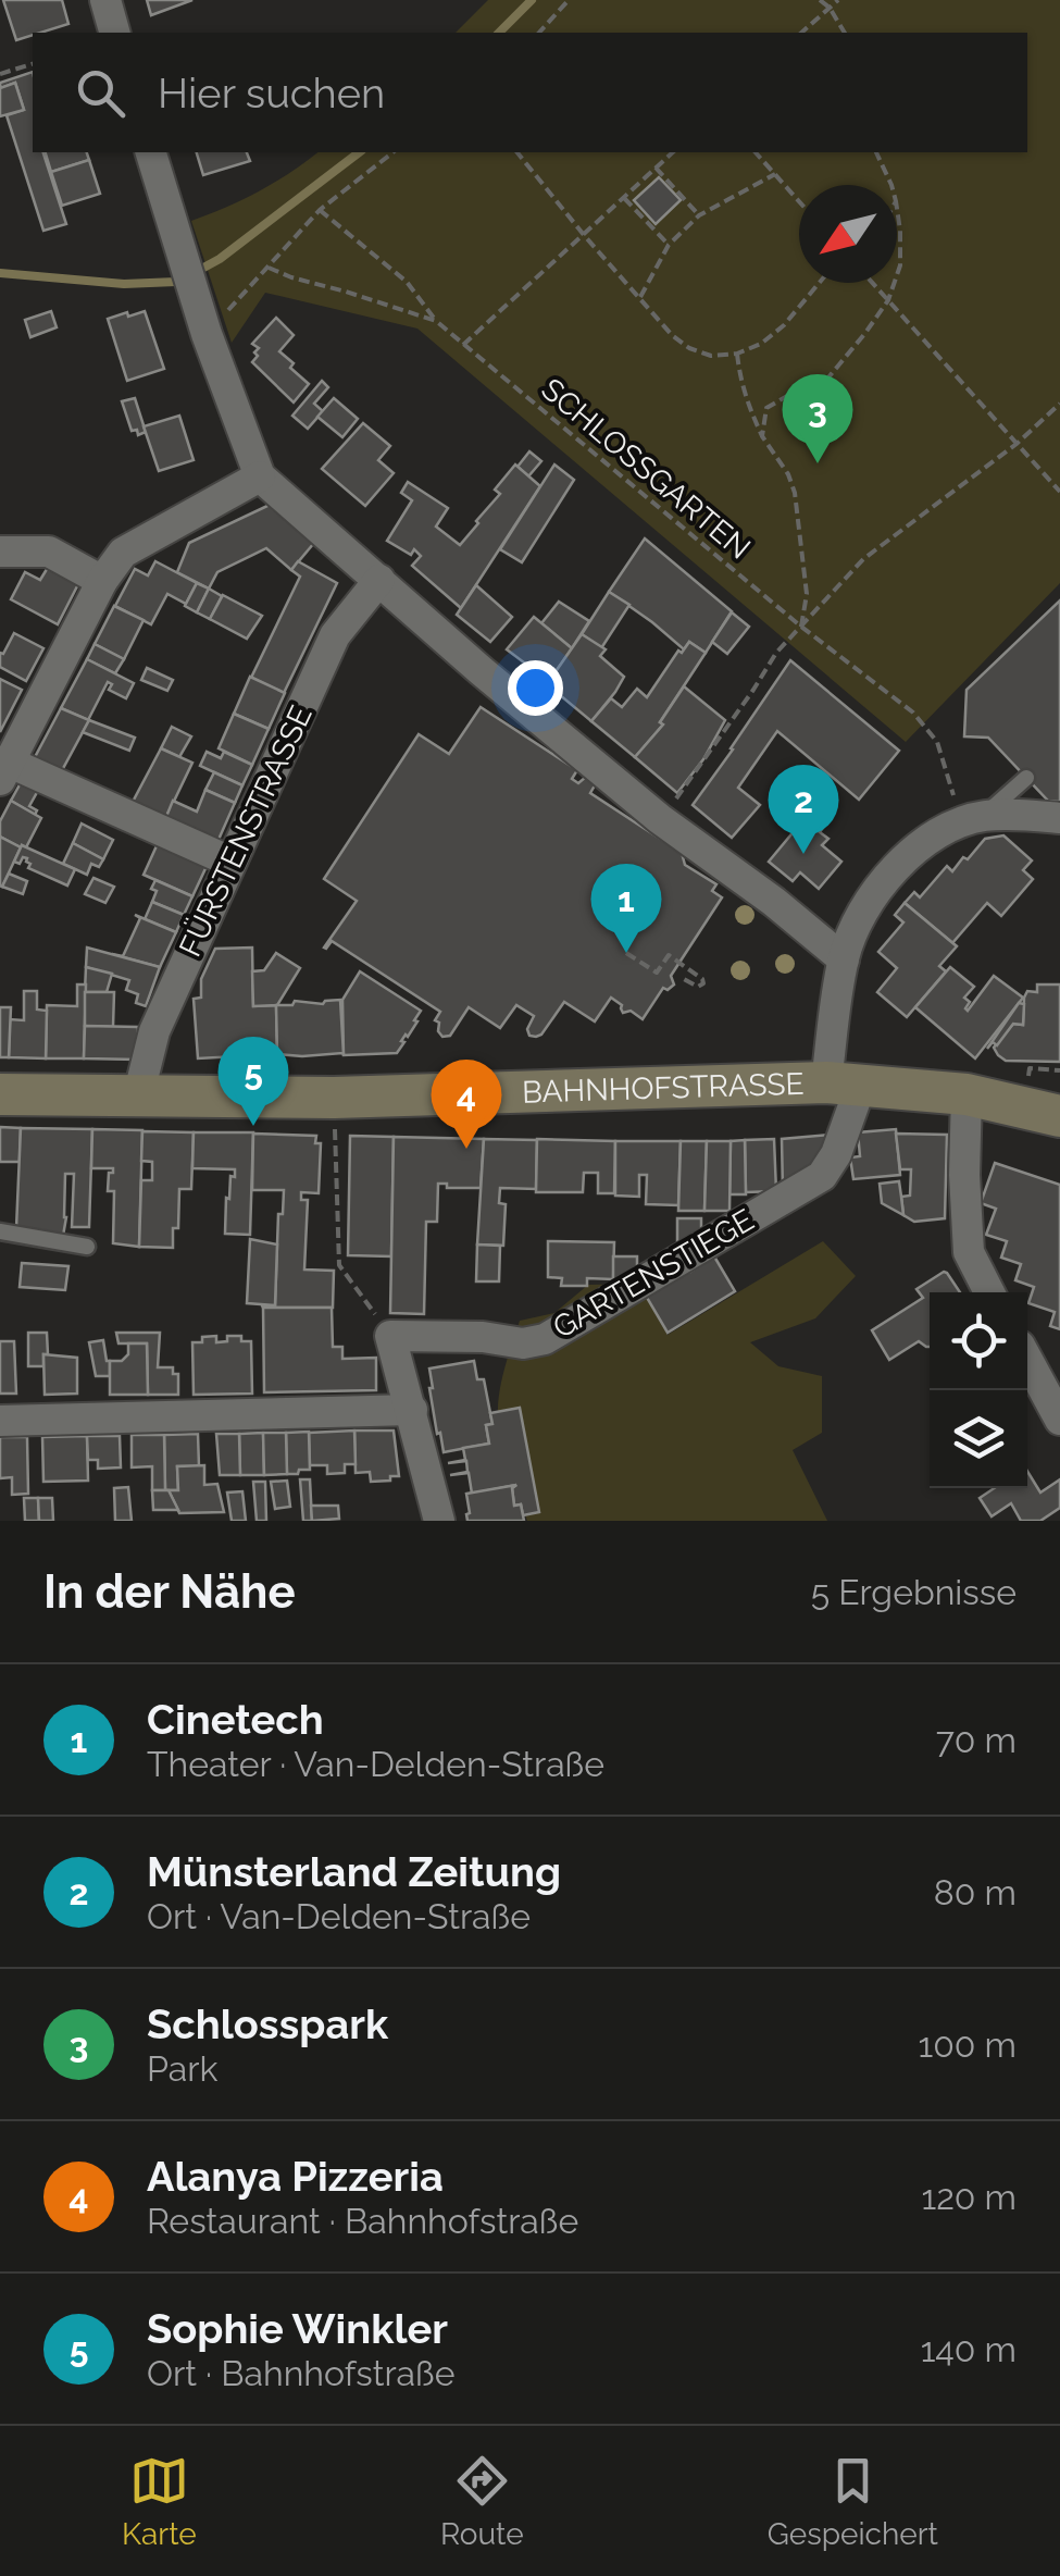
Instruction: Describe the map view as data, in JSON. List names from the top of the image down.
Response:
{
  "streets": {
    "street": ["FÜRSTENSTRASSE", "BAHNHOFSTRASSE", "GARTENSTIEGE"],
    "path": ["SCHLOSSGARTEN"]
  },
  "crossings": [
    ["SCHLOSSGARTEN", "GARTENSTIEGE"],
    ["FÜRSTENSTRASSE", "BAHNHOFSTRASSE"],
    ["BAHNHOFSTRASSE", "GARTENSTIEGE"]
  ],
  "north": "bottom left",
  "page": {
    "search": "Hier suchen",
    "pins": [
      "3",
      "2",
      "1",
      "5",
      "4"
    ],
    "heading": ["In der Nähe", "5 Ergebnisse"],
    "list": [
      {
        "mark": "1",
        "name": "Cinetech",
        "note": "Theater · Van-Delden-Straße",
        "value": "70 m"
      },
      {
        "mark": "2",
        "name": "Münsterland Zeitung",
        "note": "Ort · Van-Delden-Straße",
        "value": "80 m"
      },
      {
        "mark": "3",
        "name": "Schlosspark",
        "note": "Park",
        "value": "100 m"
      },
      {
        "mark": "4",
        "name": "Alanya Pizzeria",
        "note": "Restaurant · Bahnhofstraße",
        "value": "120 m"
      },
      {
        "mark": "5",
        "name": "Sophie Winkler",
        "note": "Ort · Bahnhofstraße",
        "value": "140 m"
      }
    ],
    "nav": ["Karte", "Route", "Gespeichert"]
  }
}
